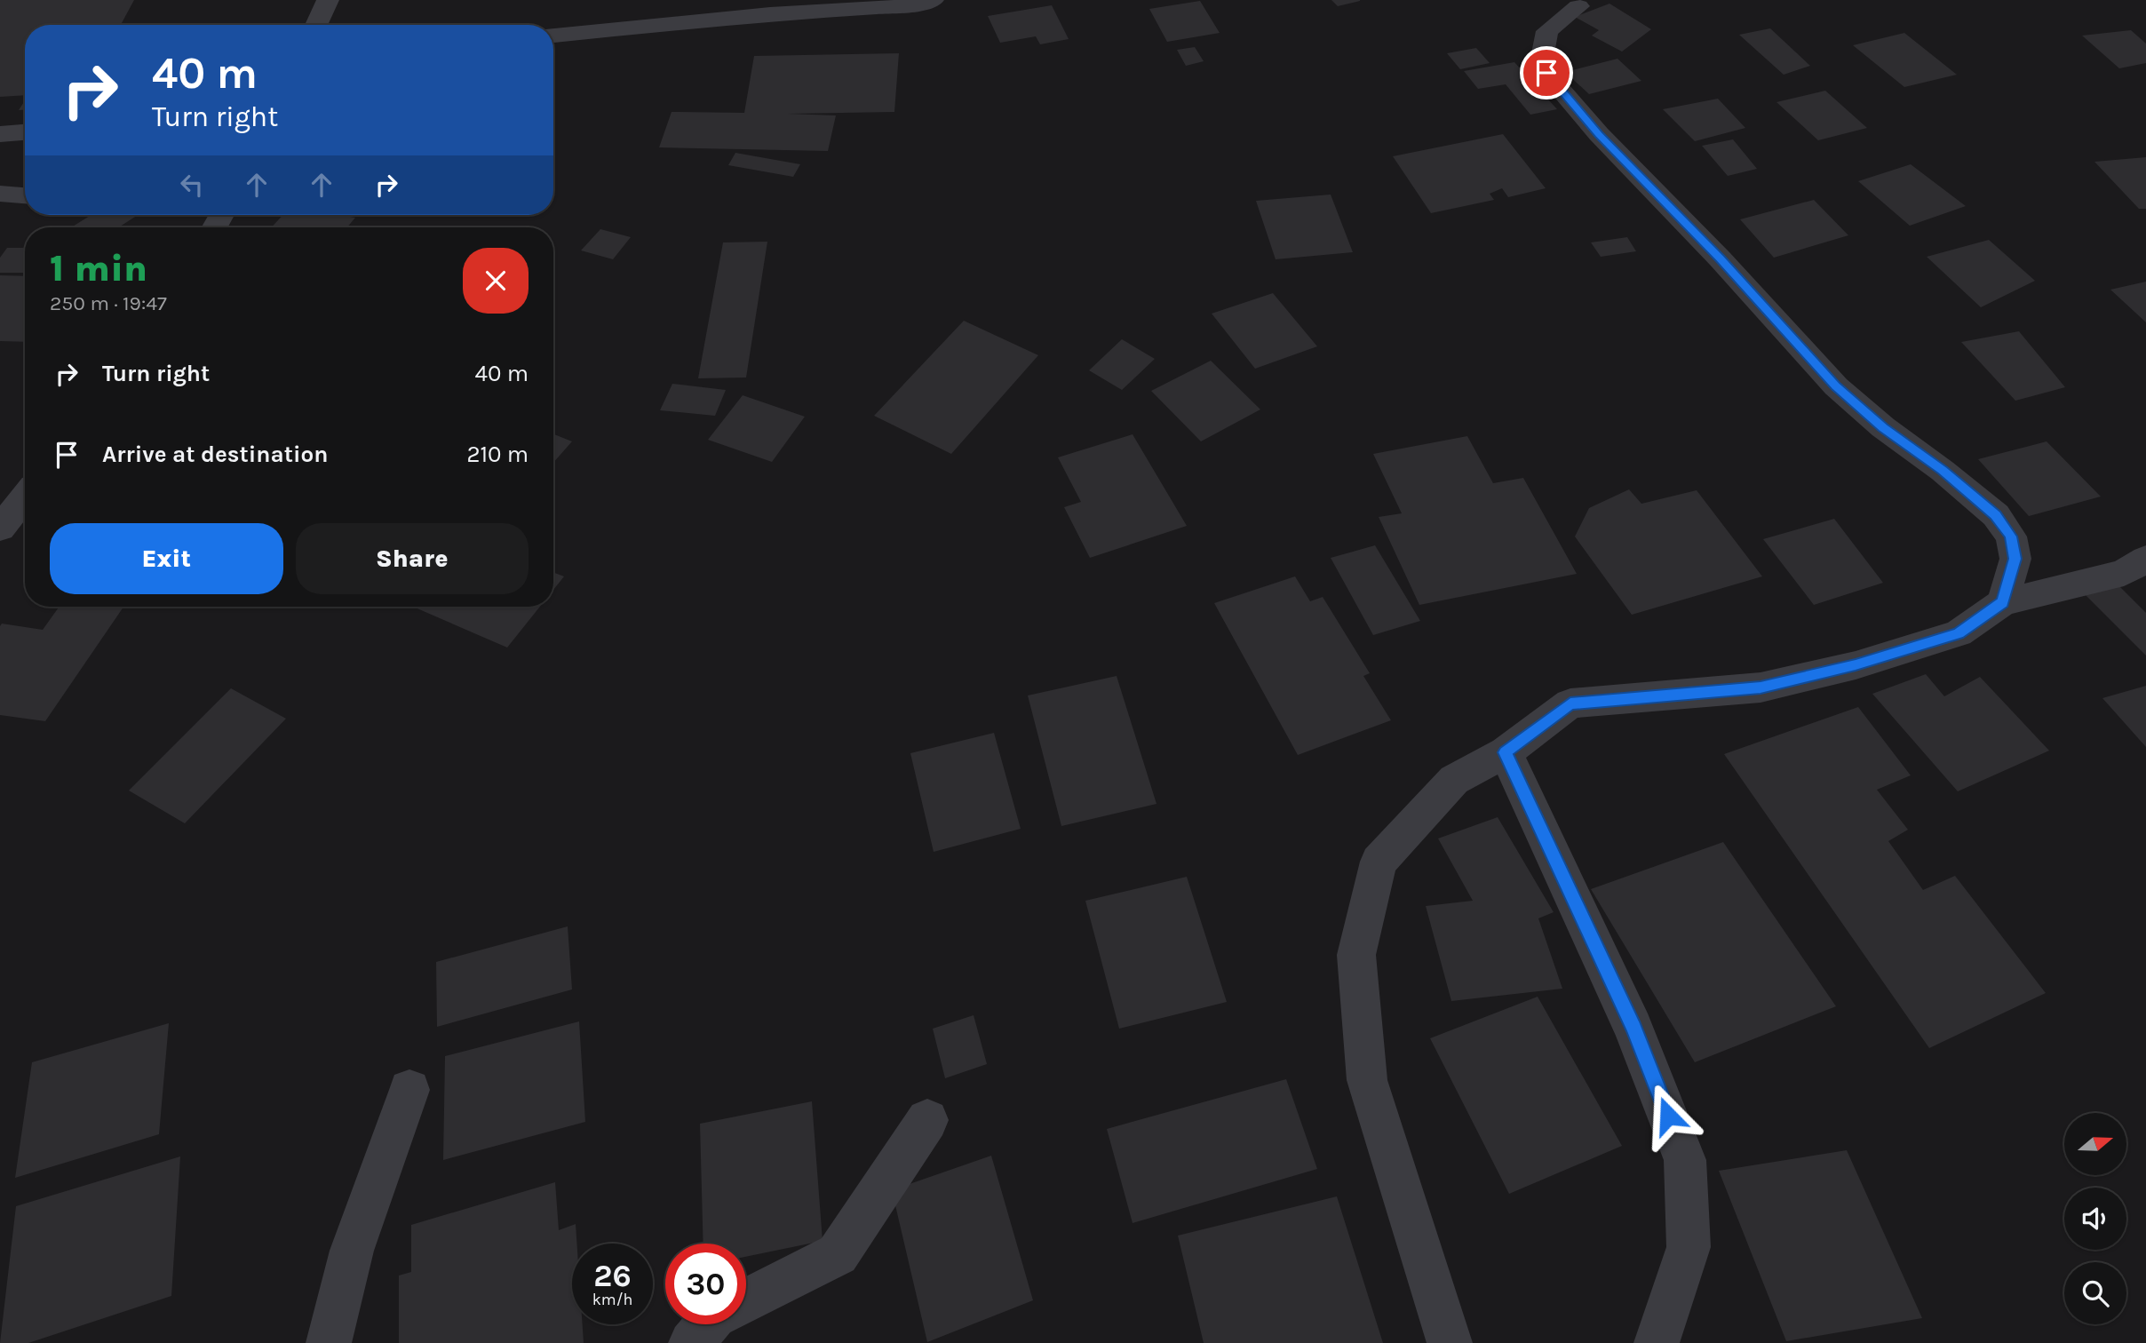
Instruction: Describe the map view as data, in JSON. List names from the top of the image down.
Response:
{
  "north": "right",
  "page": {
    "turn": ["40 m", "Turn right"],
    "heading": ["1 min", "250 m · 19:47"],
    "list": [
      {
        "name": "Turn right",
        "value": "40 m"
      },
      {
        "name": "Arrive at destination",
        "value": "210 m"
      }
    ],
    "buttons": ["Exit", "Share"],
    "speed": "26 km/h",
    "limit": "30"
  }
}
